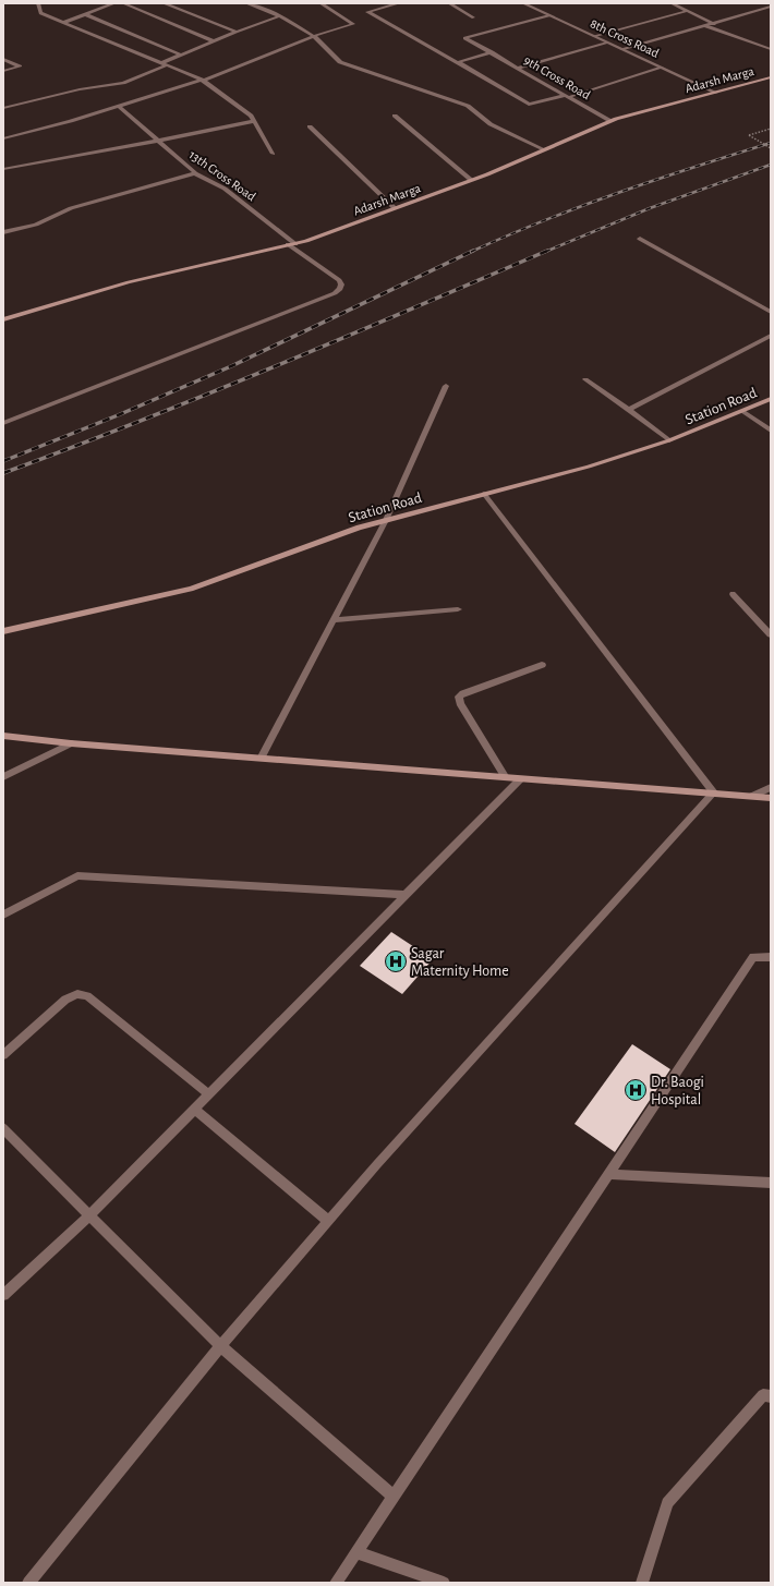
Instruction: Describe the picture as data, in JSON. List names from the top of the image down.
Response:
{
  "streets": {
    "main road": ["Adarsh Marga", "Station Road"],
    "street": ["8th Cross Road", "9th Cross Road", "13th Cross Road"]
  },
  "crossings": [
    ["8th Cross Road", "9th Cross Road"],
    ["8th Cross Road", "Adarsh Marga"],
    ["9th Cross Road", "Adarsh Marga"],
    ["Adarsh Marga", "13th Cross Road"]
  ],
  "places": {
    "hospital": ["Sagar Maternity Home", "Dr. Baogi Hospital"]
  }
}
